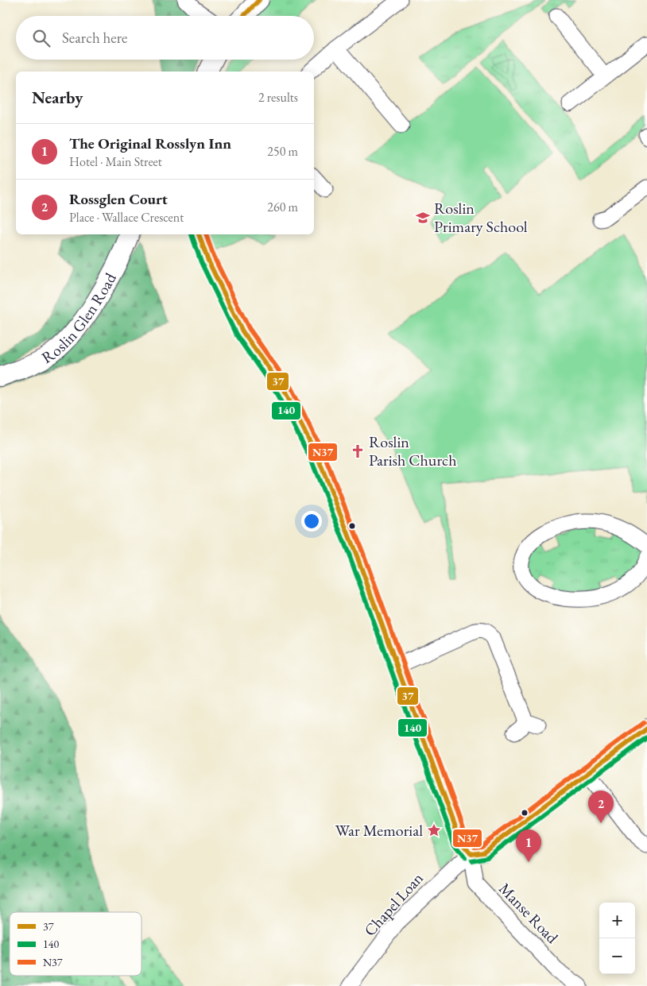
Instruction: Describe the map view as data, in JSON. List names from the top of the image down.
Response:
{
  "streets": {
    "main road": ["Roslin Glen Road"],
    "street": ["Chapel Loan", "Manse Road"]
  },
  "crossings": [
    ["Chapel Loan", "Manse Road"]
  ],
  "places": {
    "school or university": ["Roslin Primary School"],
    "church": ["Roslin Parish Church"],
    "place": ["War Memorial"]
  },
  "lines": ["transit line 37", "transit line 140", "transit line N37"],
  "legend": ["37", "140", "N37"],
  "page": {
    "search": "Search here",
    "heading": ["Nearby", "2 results"],
    "list": [
      {
        "mark": "1",
        "name": "The Original Rosslyn Inn",
        "note": "Hotel · Main Street",
        "value": "250 m"
      },
      {
        "mark": "2",
        "name": "Rossglen Court",
        "note": "Place · Wallace Crescent",
        "value": "260 m"
      }
    ],
    "pins": ["2", "1"],
    "map_buttons": ["+", "−"]
  }
}
